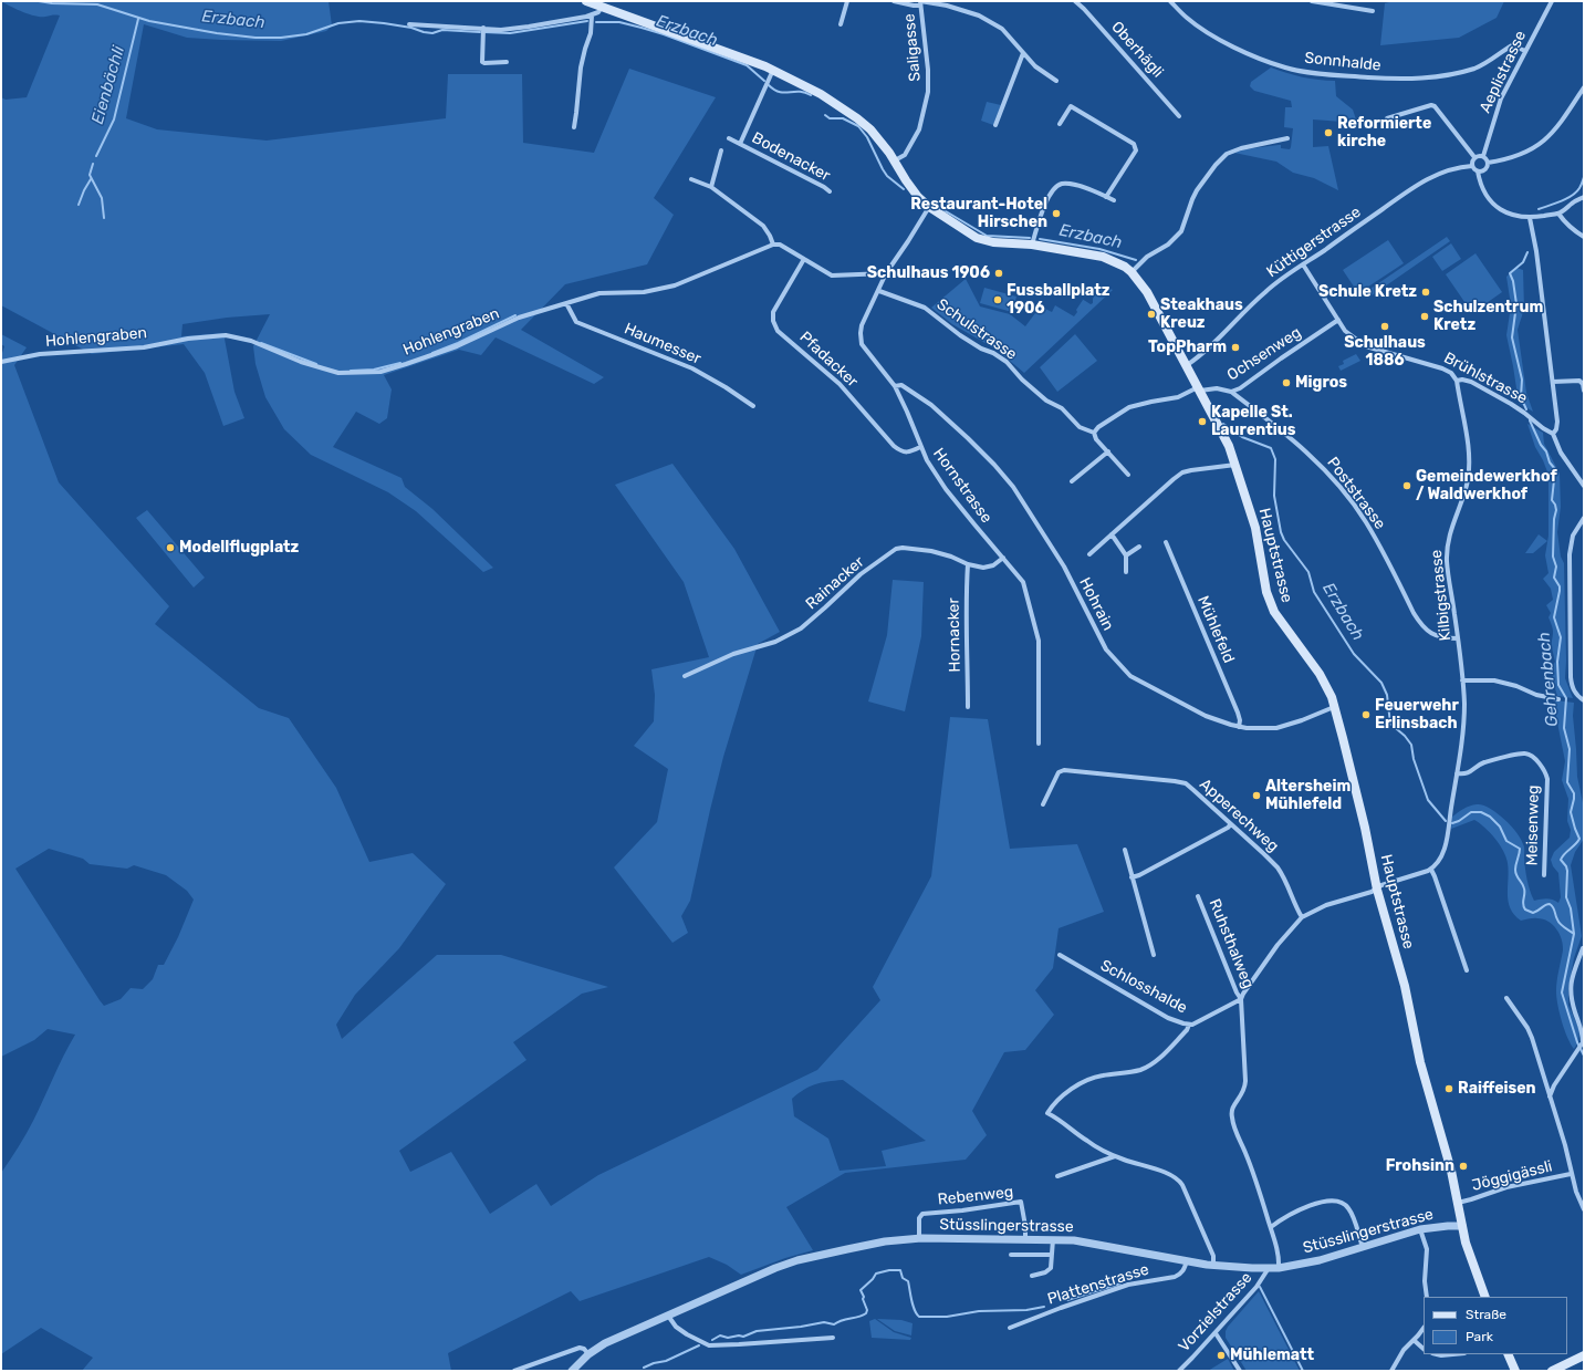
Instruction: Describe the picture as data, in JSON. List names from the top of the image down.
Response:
{
  "streets": {
    "main road": ["Hauptstrasse"],
    "street": [
      "Saligasse",
      "Oberhägli",
      "Sonnhalde",
      "Aeplistrasse",
      "Bodenacker",
      "Küttigerstrasse",
      "Schulstrasse",
      "Hohlengraben",
      "Haumesser",
      "Ochsenweg",
      "Pfadacker",
      "Brühlstrasse",
      "Hornstrasse",
      "Poststrasse",
      "Rainacker",
      "Kilbigstrasse",
      "Hohrain",
      "Mühlefeld",
      "Hornacker",
      "Apperechweg",
      "Meisenweg",
      "Ruhsthalweg",
      "Schlosshalde",
      "Jöggigässli",
      "Rebenweg",
      "Stüsslingerstrasse",
      "Plattenstrasse",
      "Vorzielstrasse"
    ]
  },
  "crossings": [
    ["Saligasse", "Hauptstrasse"],
    ["Sonnhalde", "Aeplistrasse"],
    ["Aeplistrasse", "Küttigerstrasse"],
    ["Bodenacker", "Hauptstrasse"],
    ["Küttigerstrasse", "Brühlstrasse"],
    ["Küttigerstrasse", "Hauptstrasse"],
    ["Schulstrasse", "Hornstrasse"],
    ["Hohlengraben", "Haumesser"],
    ["Ochsenweg", "Brühlstrasse"],
    ["Ochsenweg", "Poststrasse"],
    ["Ochsenweg", "Hauptstrasse"],
    ["Pfadacker", "Hornstrasse"],
    ["Brühlstrasse", "Kilbigstrasse"],
    ["Hornstrasse", "Hauptstrasse"],
    ["Hornstrasse", "Rainacker"],
    ["Hornstrasse", "Hohrain"],
    ["Poststrasse", "Kilbigstrasse"],
    ["Hauptstrasse", "Hohrain"],
    ["Hauptstrasse", "Jöggigässli"],
    ["Hauptstrasse", "Stüsslingerstrasse"],
    ["Rainacker", "Hornacker"],
    ["Kilbigstrasse", "Meisenweg"],
    ["Hohrain", "Mühlefeld"],
    ["Ruhsthalweg", "Schlosshalde"],
    ["Rebenweg", "Stüsslingerstrasse"],
    ["Stüsslingerstrasse", "Plattenstrasse"],
    ["Stüsslingerstrasse", "Vorzielstrasse"]
  ],
  "water": ["Erzbach", "Eienbächli", "Gehrenbach"],
  "places": [
    "Reformierte kirche",
    "Restaurant-Hotel Hirschen",
    "Schulhaus 1906",
    "Schule Kretz",
    "Fussballplatz 1906",
    "Steakhaus Kreuz",
    "Schulzentrum Kretz",
    "Schulhaus 1886",
    "TopPharm",
    "Migros",
    "Kapelle St. Laurentius",
    "Gemeindewerkhof / Waldwerkhof",
    "Modellflugplatz",
    "Feuerwehr Erlinsbach",
    "Altersheim Mühlefeld",
    "Raiffeisen",
    "Frohsinn",
    "Mühlematt"
  ],
  "legend": ["Straße", "Park"]
}
